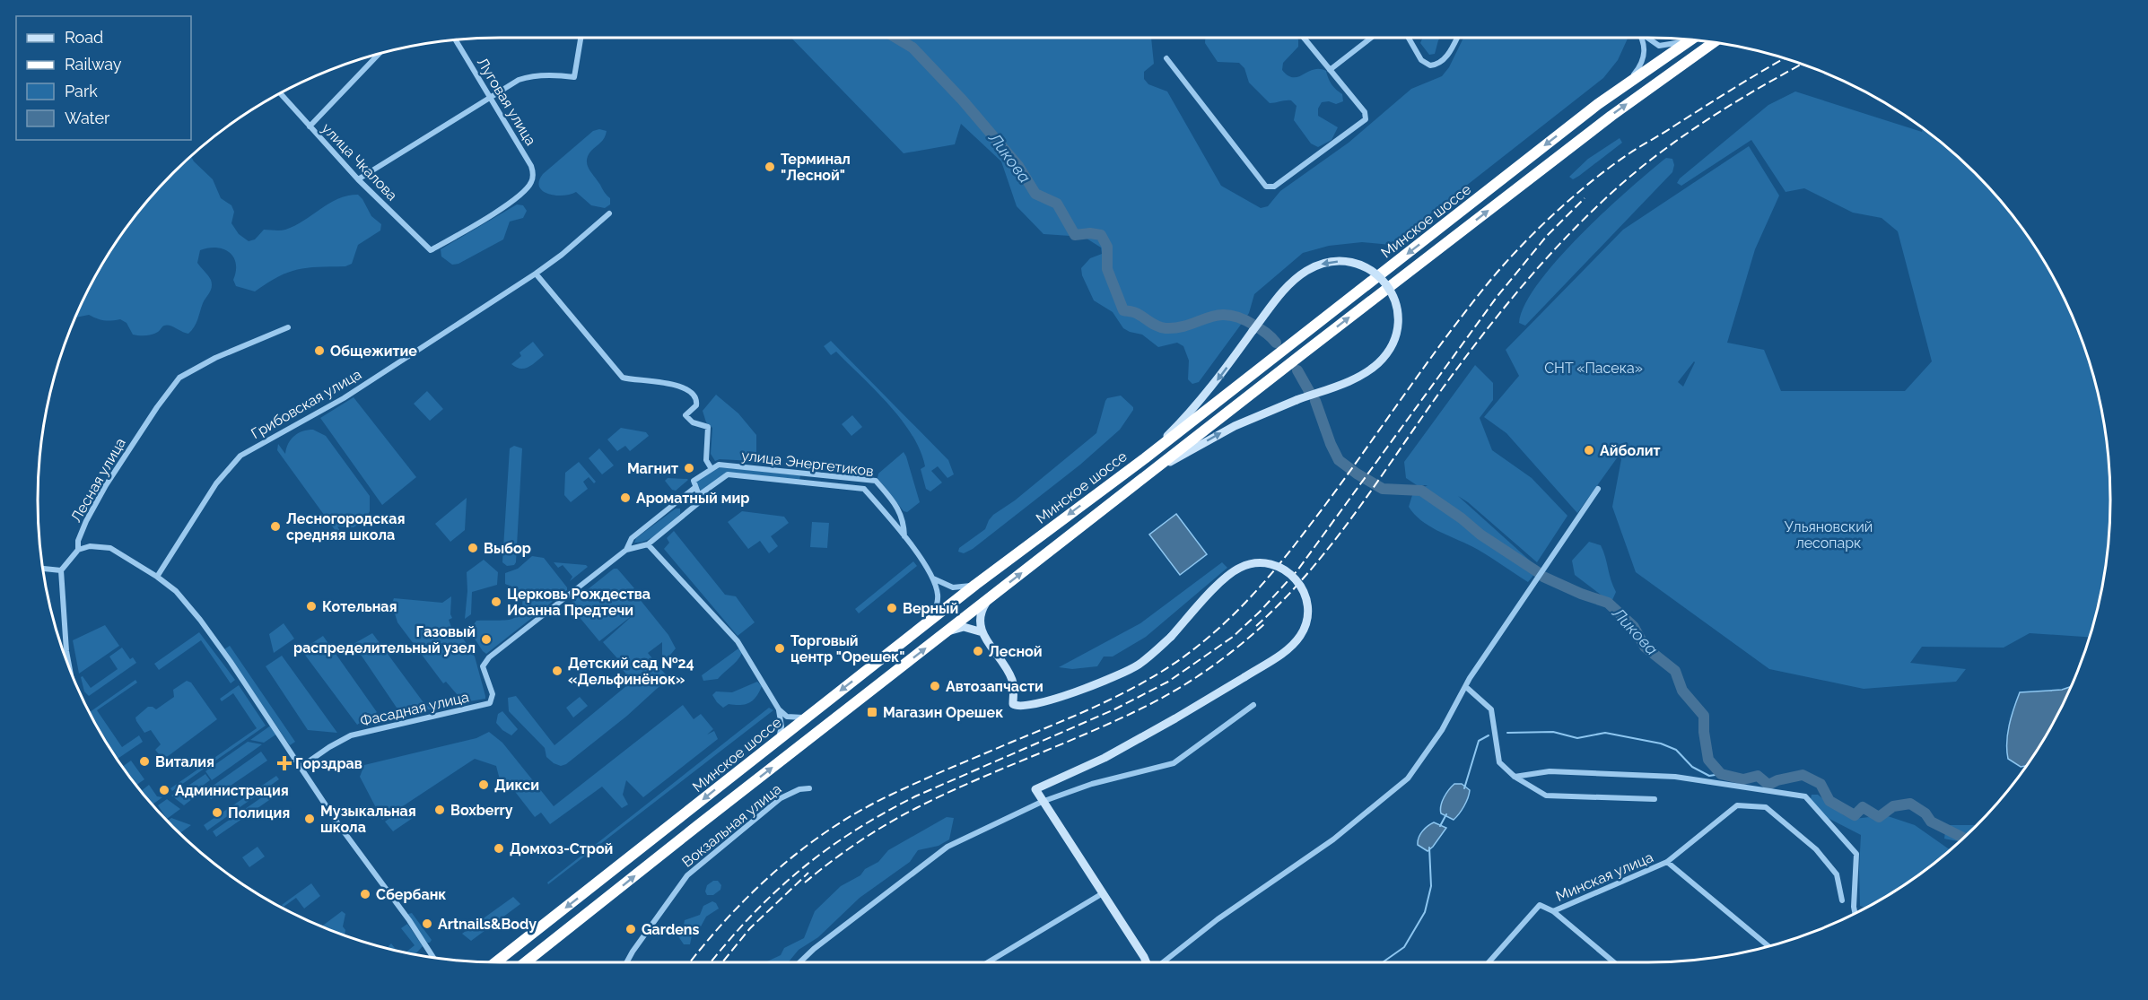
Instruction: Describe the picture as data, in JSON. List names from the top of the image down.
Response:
{
  "streets": {
    "highway": ["Минское шоссе"],
    "street": [
      "Луговая улица",
      "улица Чкалова",
      "Грибовская улица",
      "улица Энергетиков",
      "Лесная улица",
      "Фасадная улица",
      "Вокзальная улица",
      "Минская улица"
    ]
  },
  "crossings": [
    ["Луговая улица", "улица Чкалова"]
  ],
  "water": ["Ликова"],
  "parks": ["СНТ «Пасека»", "Ульяновский лесопарк"],
  "places": {
    "other": [
      "Терминал \"Лесной\"",
      "Общежитие",
      "Айболит",
      "Магнит",
      "Ароматный мир",
      "Лесногородская средняя школа",
      "Выбор",
      "Церковь Рождества Иоанна Предтечи",
      "Котельная",
      "Верный",
      "Газовый распределительный узел",
      "Торговый центр \"Орешек\"",
      "Лесной",
      "Детский сад №24 «Дельфинёнок»",
      "Автозапчасти",
      "Виталия",
      "Дикси",
      "Администрация",
      "Boxberry",
      "Полиция",
      "Музыкальная школа",
      "Домхоз-Строй",
      "Сбербанк",
      "Artnails&Body",
      "Gardens"
    ],
    "transit": ["Магазин Орешек"],
    "health": ["Горздрав"]
  },
  "legend": [
    "Road",
    "Railway",
    "Park",
    "Water"
  ]
}
